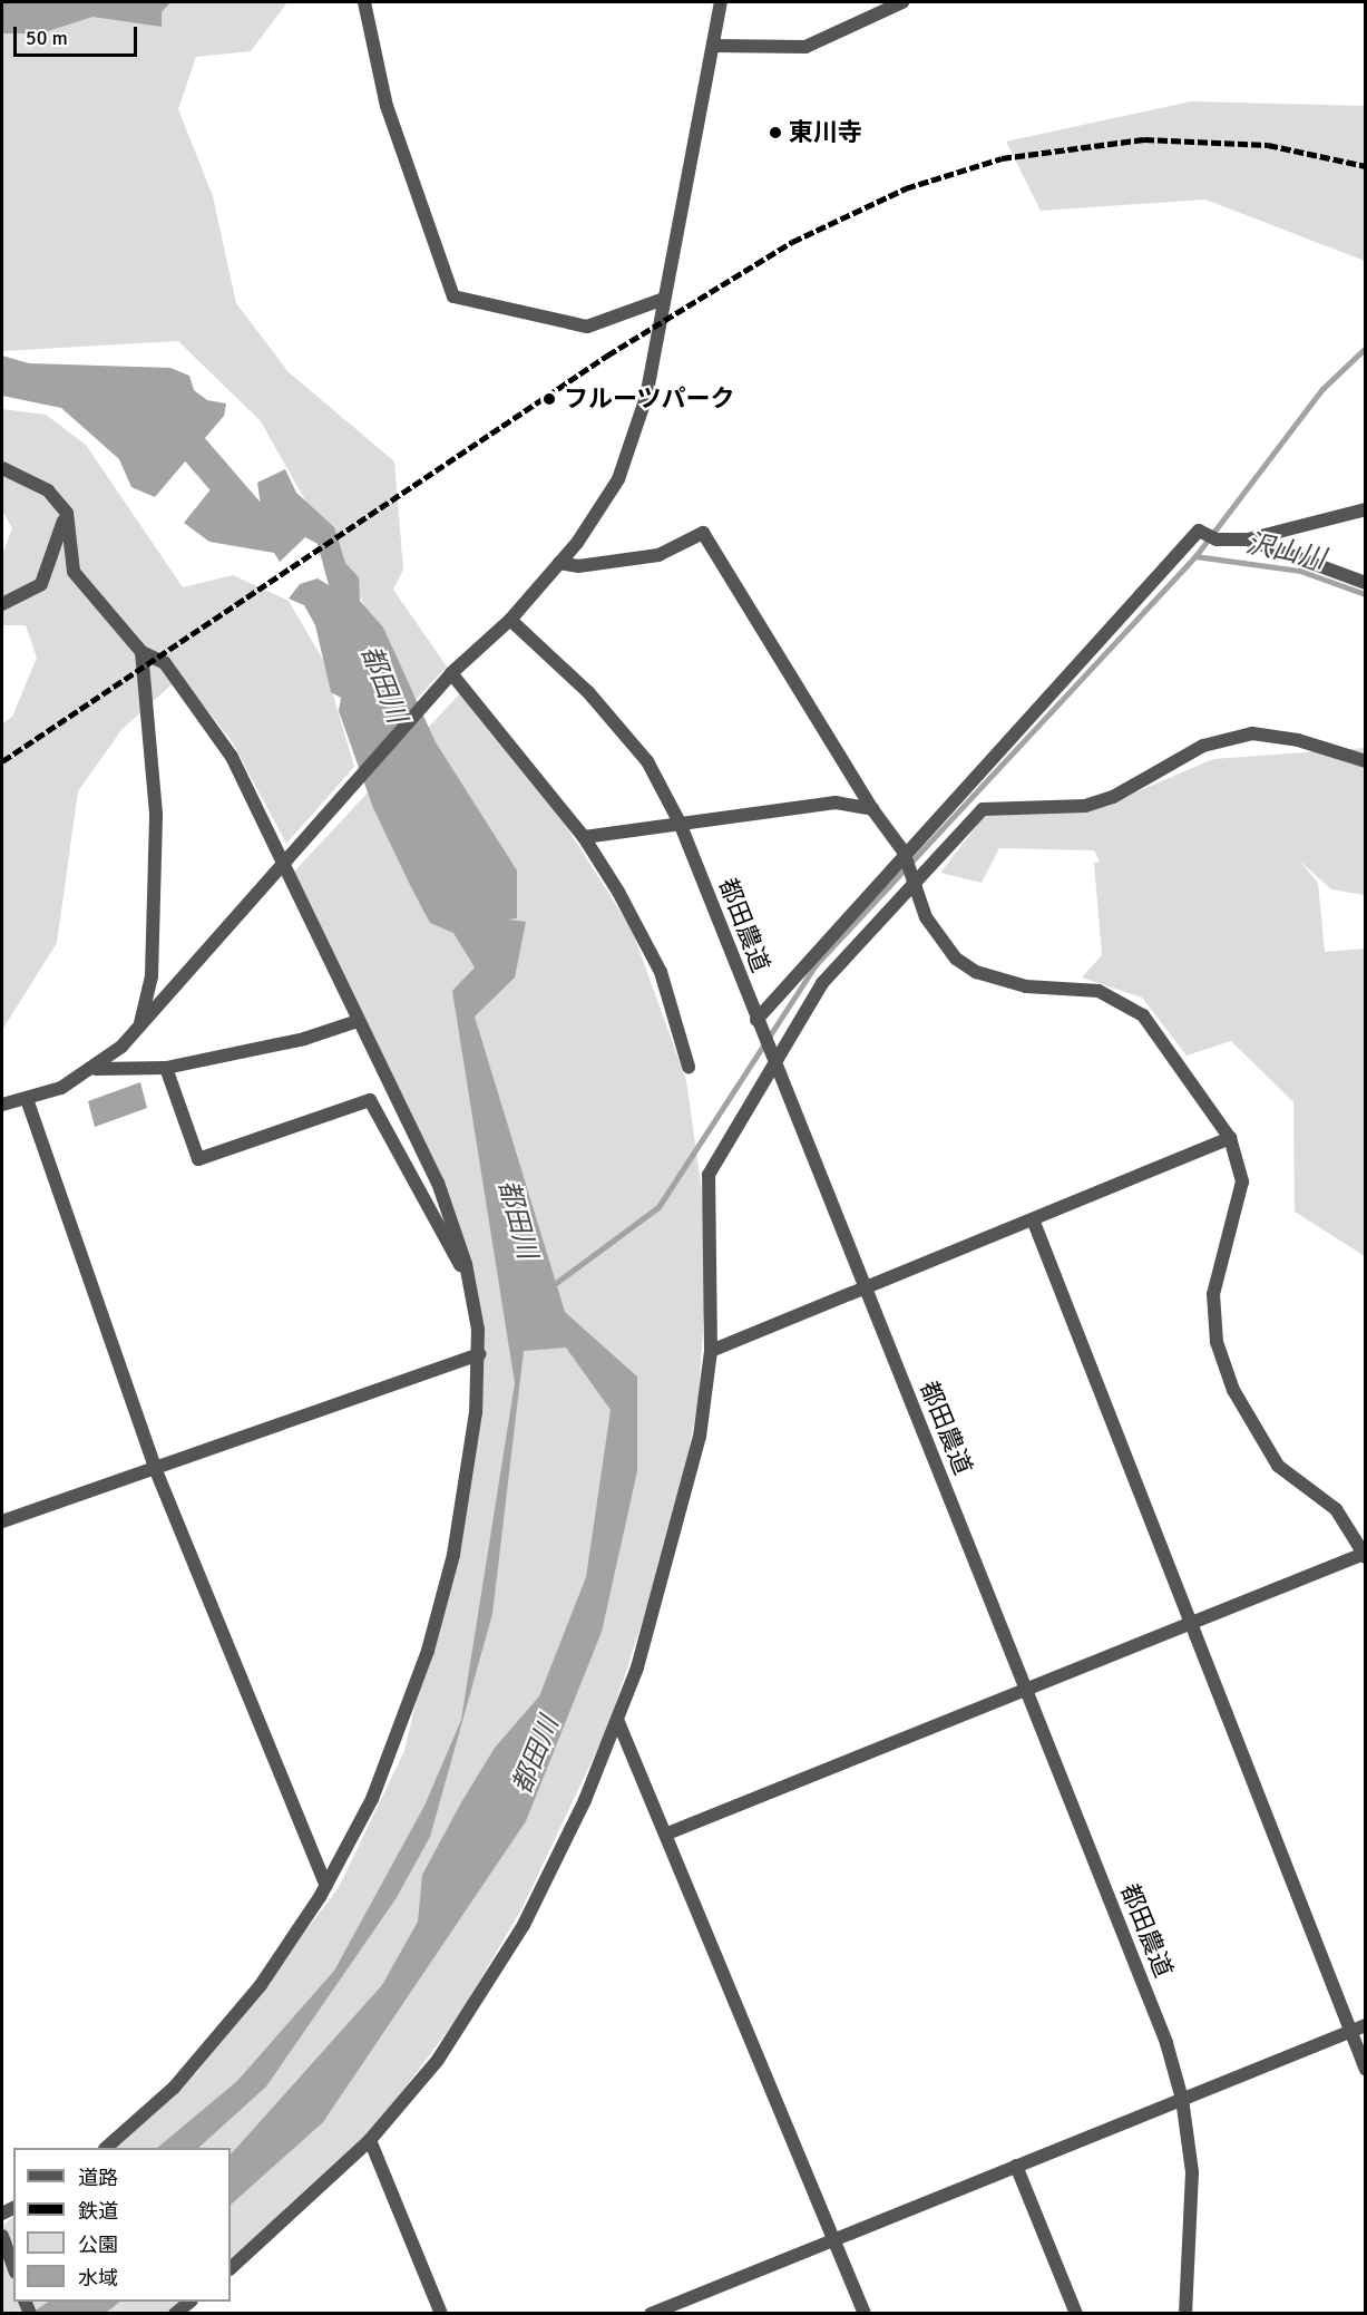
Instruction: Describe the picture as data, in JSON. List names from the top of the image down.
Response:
{
  "streets": {
    "street": ["都田農道"]
  },
  "water": ["沢山川", "都田川"],
  "places": ["東川寺", "フルーツパーク"],
  "legend": [
    "道路",
    "鉄道",
    "公園",
    "水域"
  ],
  "scale_bar": "50 m"
}
